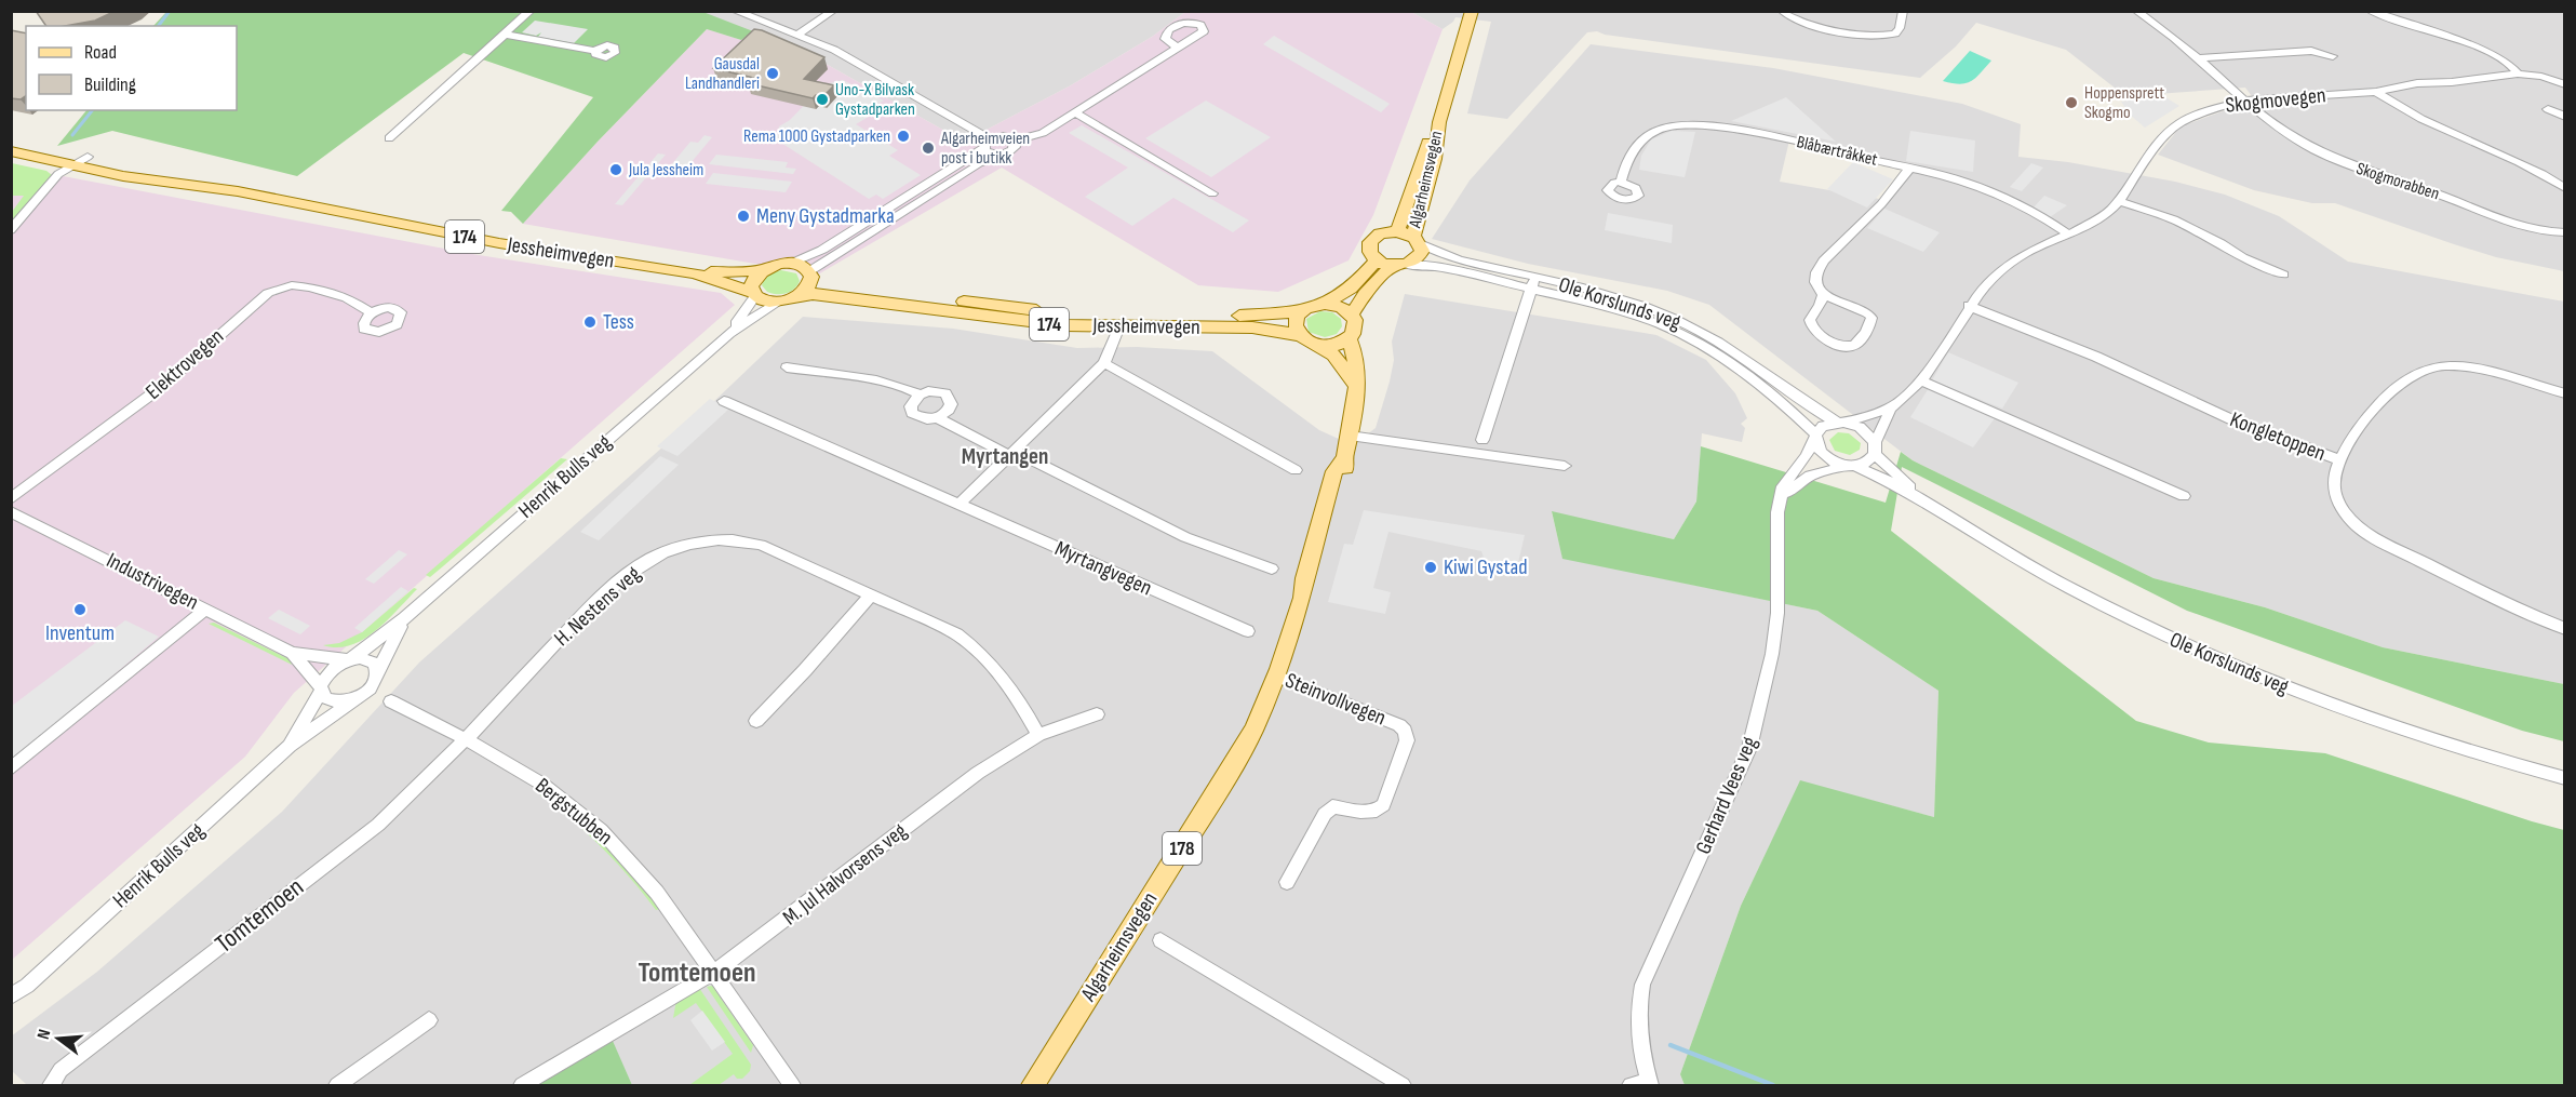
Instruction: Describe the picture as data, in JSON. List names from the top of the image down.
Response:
{
  "streets": {
    "main road": [
      "Algarheimsvegen",
      "174",
      "Jessheimvegen",
      "178"
    ],
    "street": [
      "Skogmovegen",
      "Blåbærtråkket",
      "Skogmorabben",
      "Ole Korslunds veg",
      "Elektrovegen",
      "Kongletoppen",
      "Henrik Bulls veg",
      "Myrtangvegen",
      "Industrivegen",
      "H. Nestens veg",
      "Steinvollvegen",
      "Gerhard Vees veg",
      "Bergstubben",
      "M. Jul Halvorsens veg",
      "Tomtemoen"
    ]
  },
  "crossings": [
    ["Skogmovegen", "Blåbærtråkket"],
    ["Skogmovegen", "Skogmorabben"],
    ["Skogmovegen", "Ole Korslunds veg"],
    ["Skogmovegen", "Kongletoppen"],
    ["Skogmovegen", "Gerhard Vees veg"],
    ["Algarheimsvegen", "174"],
    ["Algarheimsvegen", "Jessheimvegen"],
    ["Algarheimsvegen", "Ole Korslunds veg"],
    ["Algarheimsvegen", "Steinvollvegen"],
    ["174", "Jessheimvegen"],
    ["174", "Ole Korslunds veg"],
    ["174", "Henrik Bulls veg"],
    ["Jessheimvegen", "Henrik Bulls veg"],
    ["Ole Korslunds veg", "Gerhard Vees veg"],
    ["Henrik Bulls veg", "Industrivegen"],
    ["H. Nestens veg", "Bergstubben"],
    ["H. Nestens veg", "M. Jul Halvorsens veg"],
    ["H. Nestens veg", "Tomtemoen"],
    ["Bergstubben", "M. Jul Halvorsens veg"],
    ["Bergstubben", "Tomtemoen"]
  ],
  "districts": ["Myrtangen", "Tomtemoen"],
  "places": [
    "Gausdal Landhandleri",
    "Uno-X Bilvask Gystadparken",
    "Hoppensprett Skogmo",
    "Rema 1000 Gystadparken",
    "Algarheimveien post i butikk",
    "Jula Jessheim",
    "Meny Gystadmarka",
    "Tess",
    "Kiwi Gystad",
    "Inventum"
  ],
  "legend": ["Road", "Building"],
  "north": "left"
}
